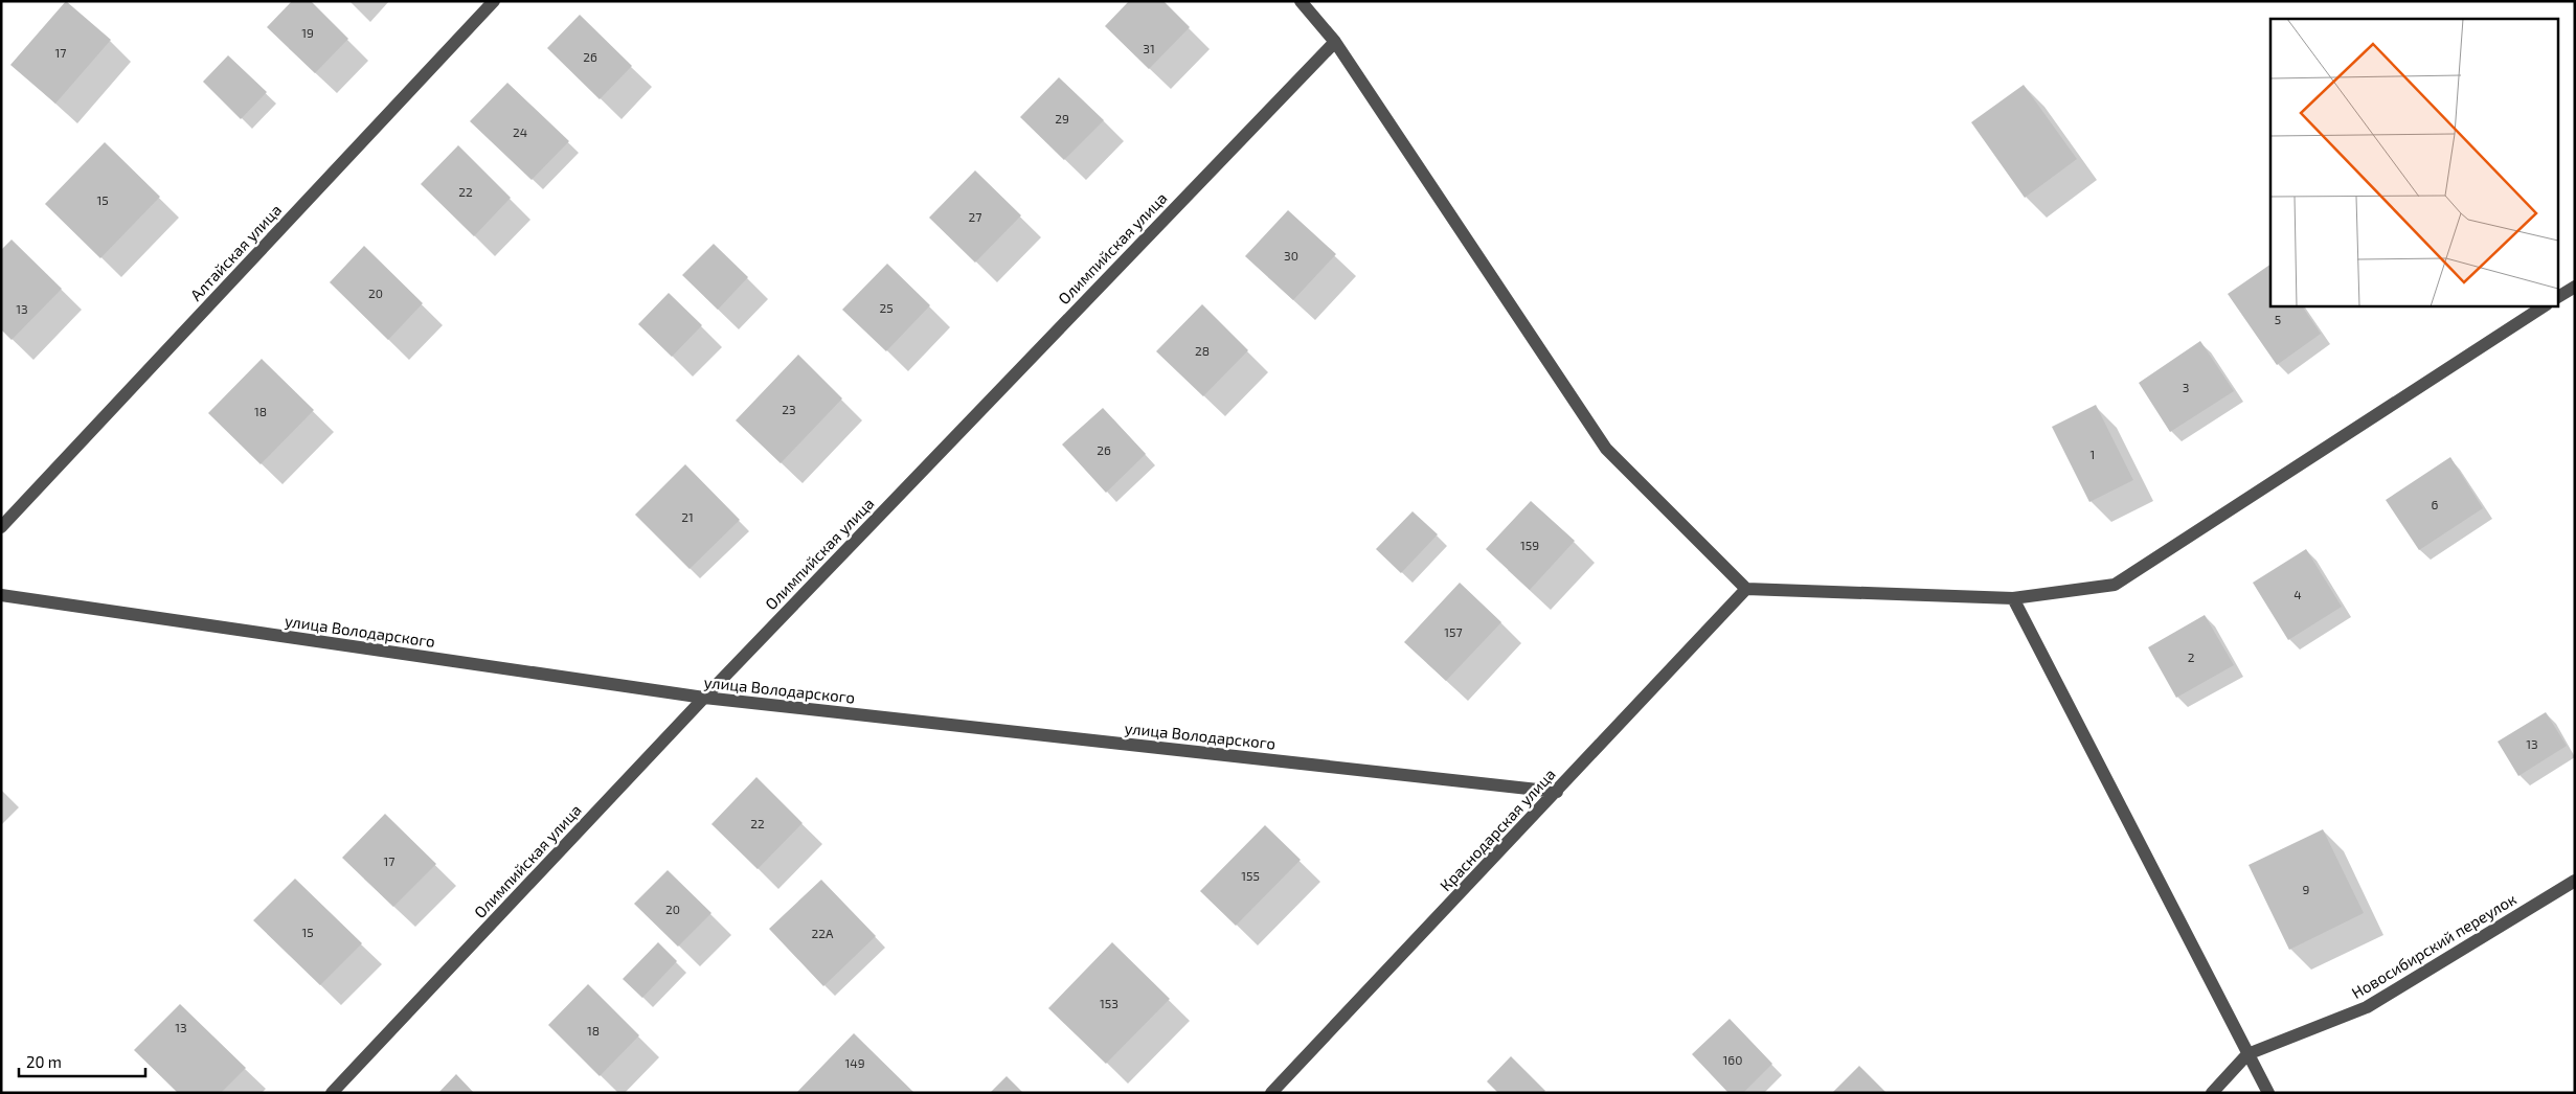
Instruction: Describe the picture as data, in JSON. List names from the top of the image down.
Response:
{
  "streets": {
    "street": [
      "Олимпийская улица",
      "Алтайская улица",
      "улица Володарского",
      "Краснодарская улица",
      "Новосибирский переулок"
    ]
  },
  "crossings": [
    ["Олимпийская улица", "улица Володарского"],
    ["улица Володарского", "Краснодарская улица"]
  ],
  "house_numbers": [
    "19",
    "31",
    "17",
    "26",
    "29",
    "24",
    "22",
    "15",
    "27",
    "30",
    "20",
    "25",
    "13",
    "5",
    "28",
    "3",
    "23",
    "18",
    "26",
    "1",
    "6",
    "21",
    "159",
    "4",
    "157",
    "2",
    "13",
    "22",
    "17",
    "155",
    "9",
    "20",
    "15",
    "22А",
    "153",
    "13",
    "18",
    "160",
    "149"
  ],
  "scale_bar": "20 m"
}
